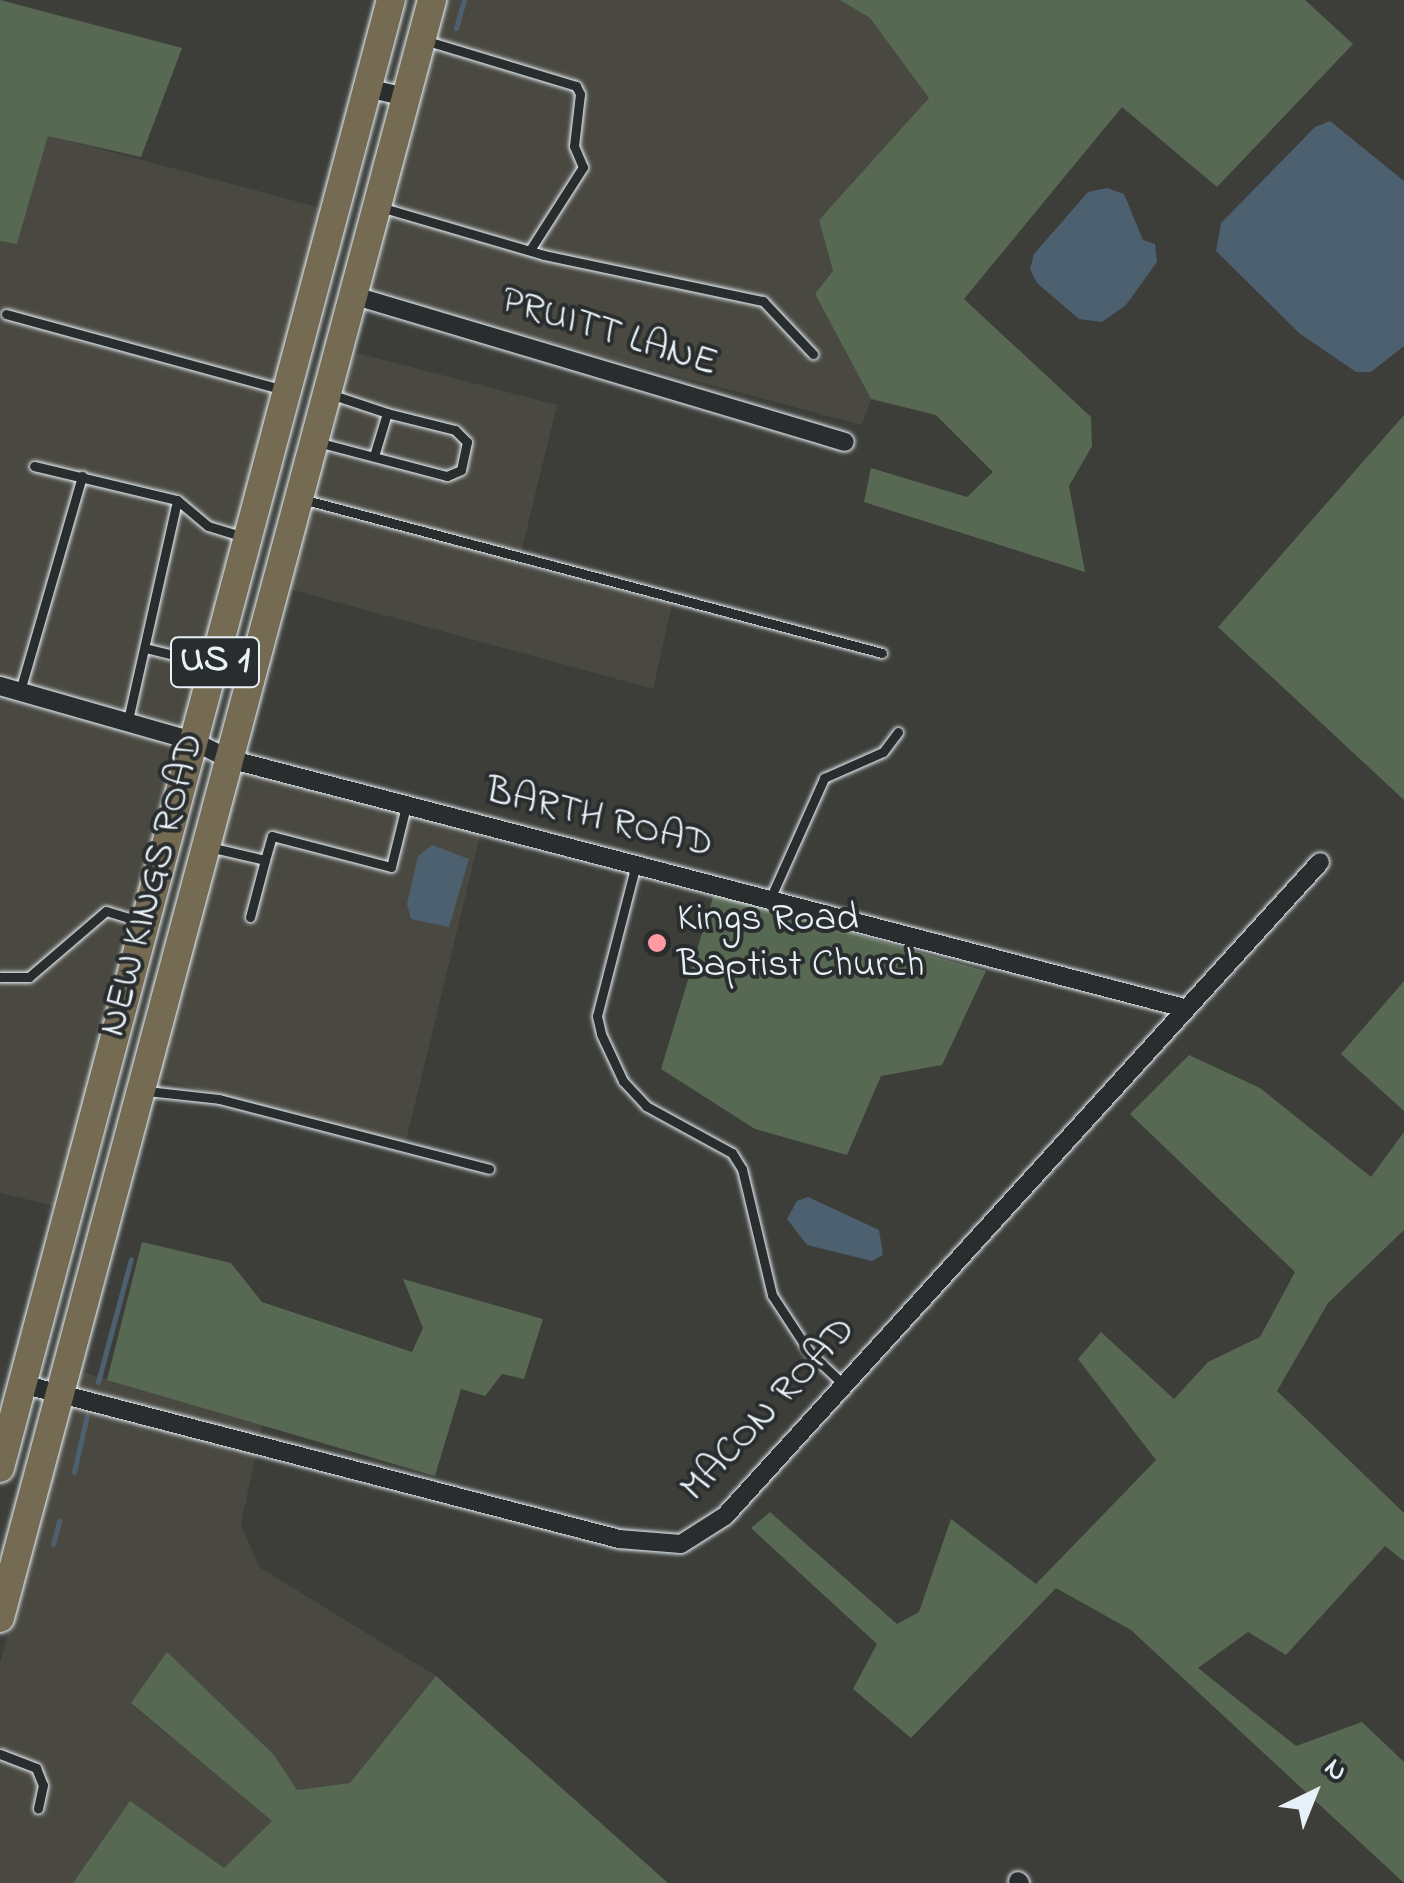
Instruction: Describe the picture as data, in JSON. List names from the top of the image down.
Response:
{
  "streets": {
    "highway": ["US 1", "NEW KINGS ROAD"],
    "street": ["PRUITT LANE", "BARTH ROAD", "MACON ROAD"]
  },
  "crossings": [
    ["PRUITT LANE", "NEW KINGS ROAD"],
    ["BARTH ROAD", "NEW KINGS ROAD"],
    ["BARTH ROAD", "MACON ROAD"],
    ["NEW KINGS ROAD", "MACON ROAD"]
  ],
  "places": ["Kings Road Baptist Church"],
  "north": "top right"
}
